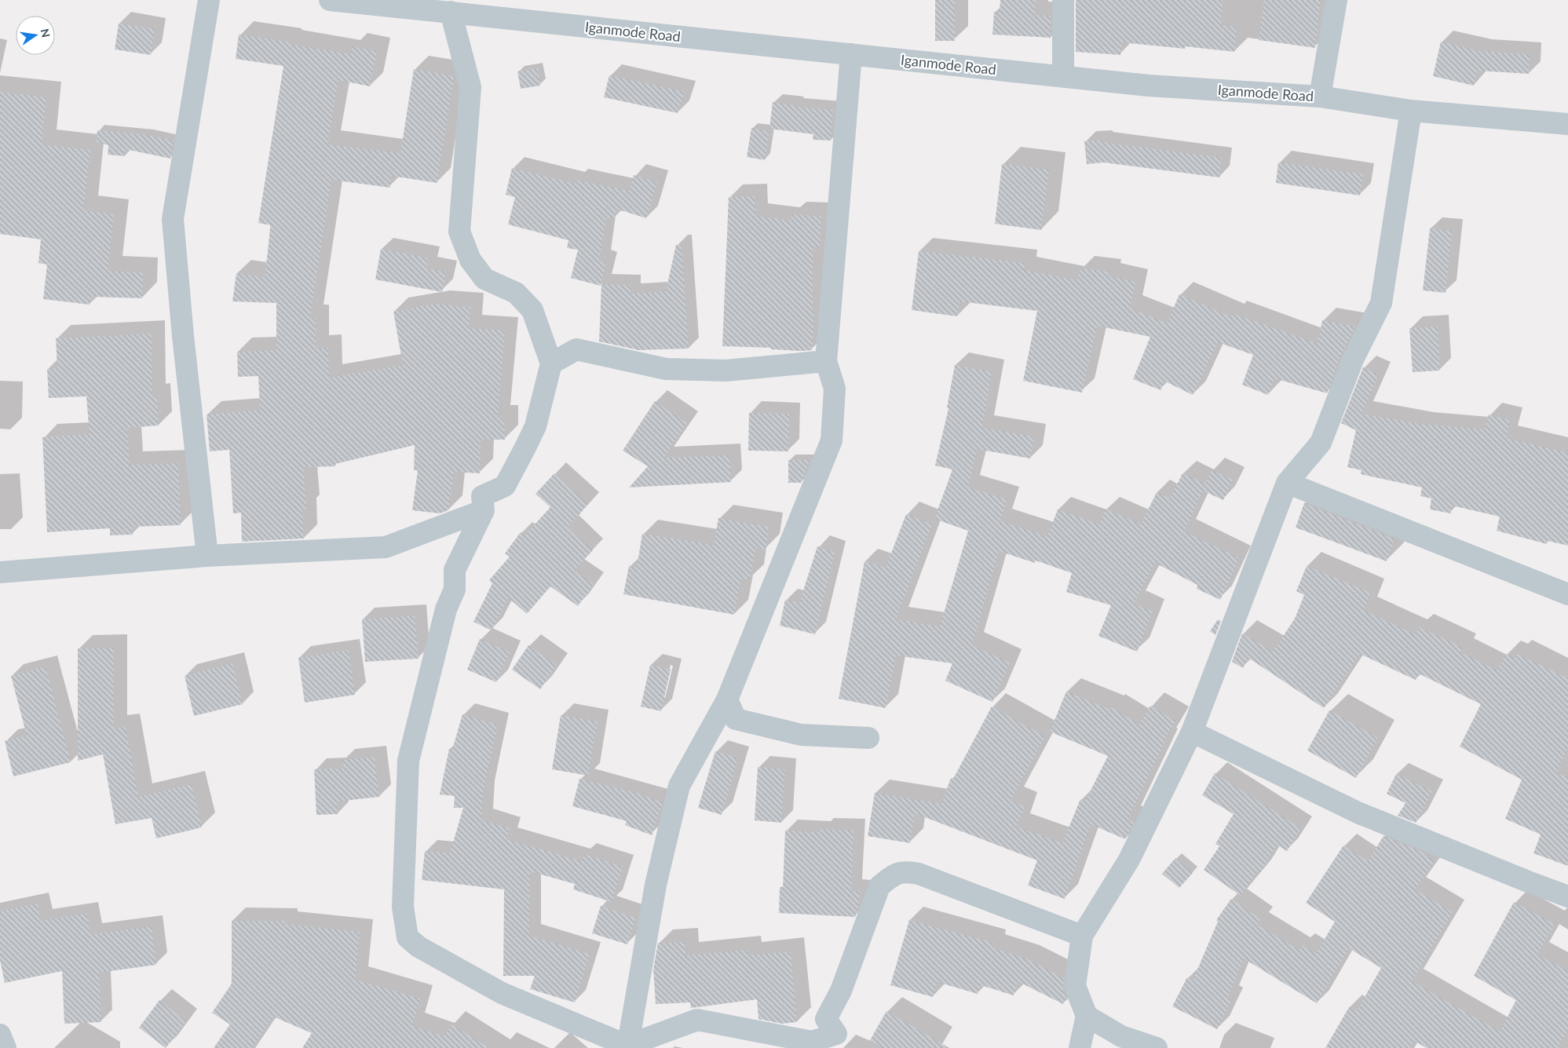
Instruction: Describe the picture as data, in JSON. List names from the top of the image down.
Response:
{
  "streets": {
    "street": ["Iganmode Road"]
  },
  "north": "right"
}
